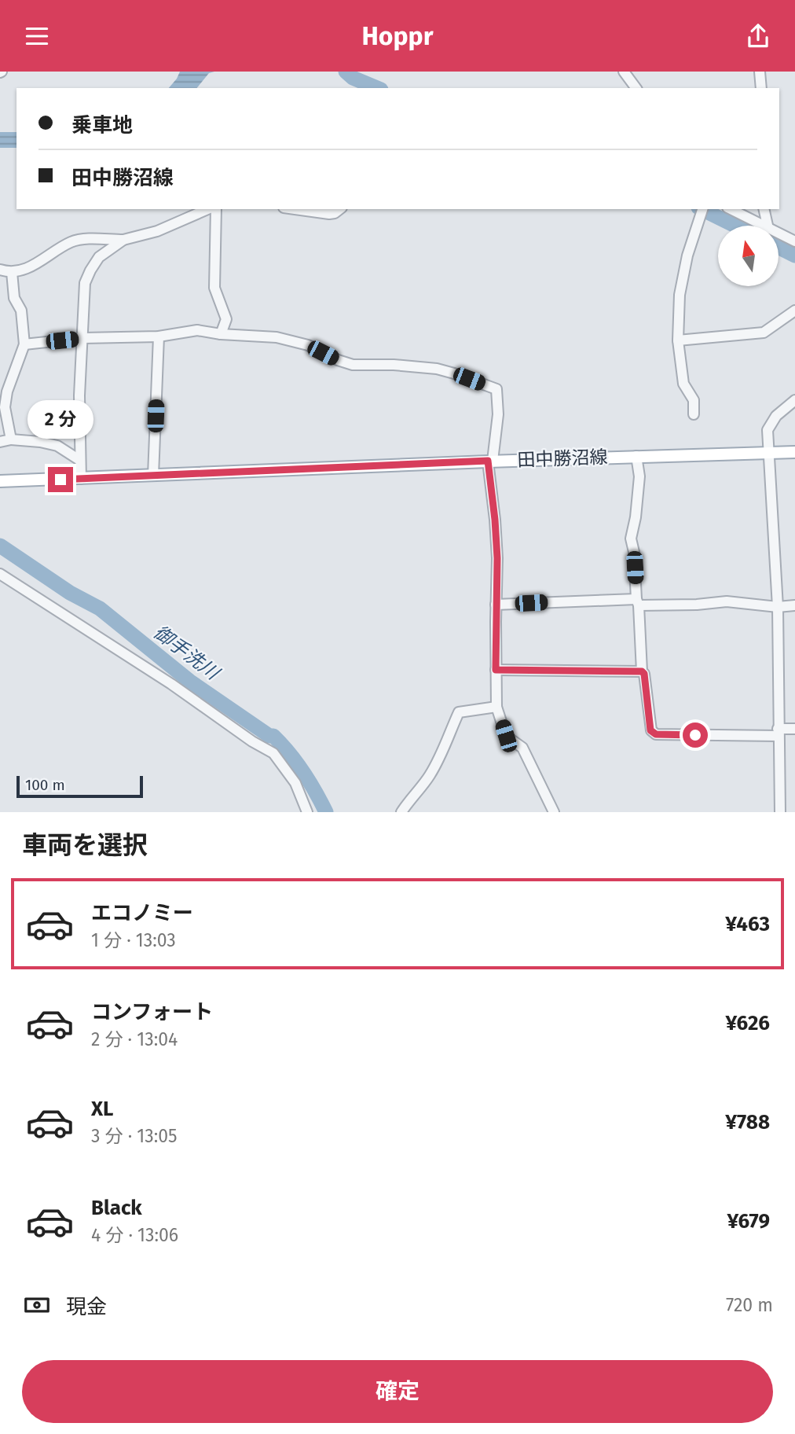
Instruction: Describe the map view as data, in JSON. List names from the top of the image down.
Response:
{
  "streets": {
    "main road": ["田中勝沼線"]
  },
  "water": ["御手洗川"],
  "scale_bar": "100 m",
  "north": "top",
  "page": {
    "header": "Hoppr",
    "banner": ["乗車地", "田中勝沼線"],
    "bubble": "2 分",
    "scale": "100 m",
    "heading": "車両を選択",
    "list": [
      {
        "name": "エコノミー",
        "note": "1 分 · 13:03",
        "value": "¥463"
      },
      {
        "name": "コンフォート",
        "note": "2 分 · 13:04",
        "value": "¥626"
      },
      {
        "name": "XL",
        "note": "3 分 · 13:05",
        "value": "¥788"
      },
      {
        "name": "Black",
        "note": "4 分 · 13:06",
        "value": "¥679"
      }
    ],
    "pay": ["現金", "720 m"],
    "buttons": "確定"
  }
}
